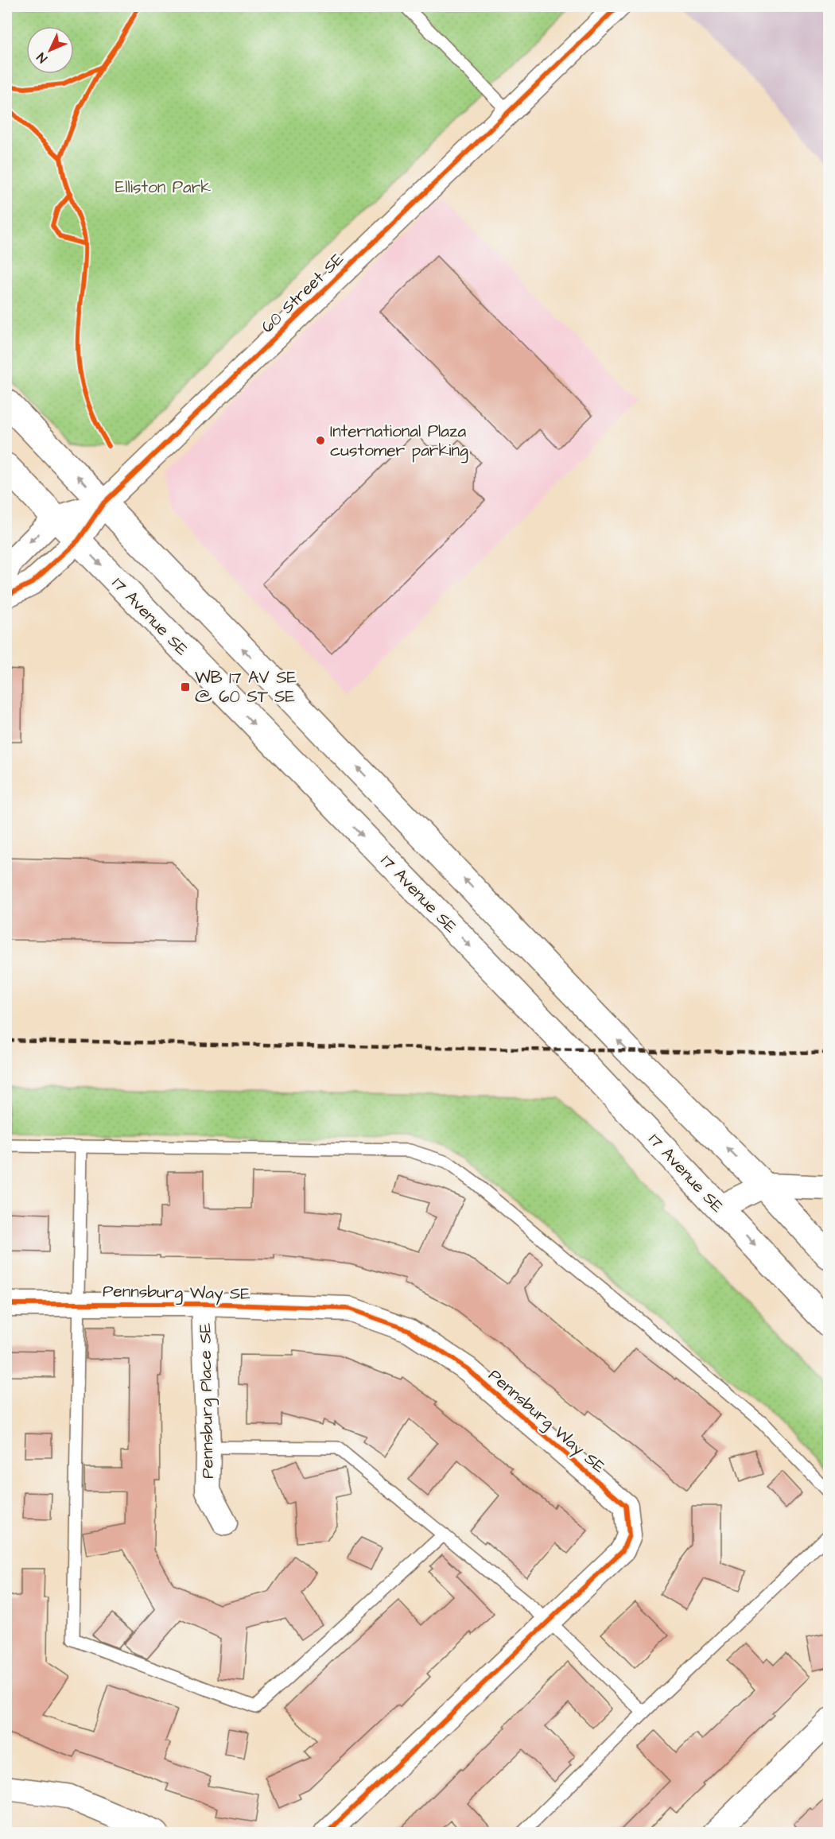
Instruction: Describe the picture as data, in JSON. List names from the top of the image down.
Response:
{
  "streets": {
    "main road": ["17 Avenue SE"],
    "street": ["60 Street SE", "Pennsburg Way SE", "Pennsburg Place SE"]
  },
  "crossings": [
    ["60 Street SE", "17 Avenue SE"],
    ["Pennsburg Way SE", "Pennsburg Place SE"]
  ],
  "parks": ["Elliston Park"],
  "places": {
    "other": ["International Plaza customer parking"],
    "transit": ["WB 17 AV SE @ 60 ST SE"]
  },
  "north": "bottom left"
}
